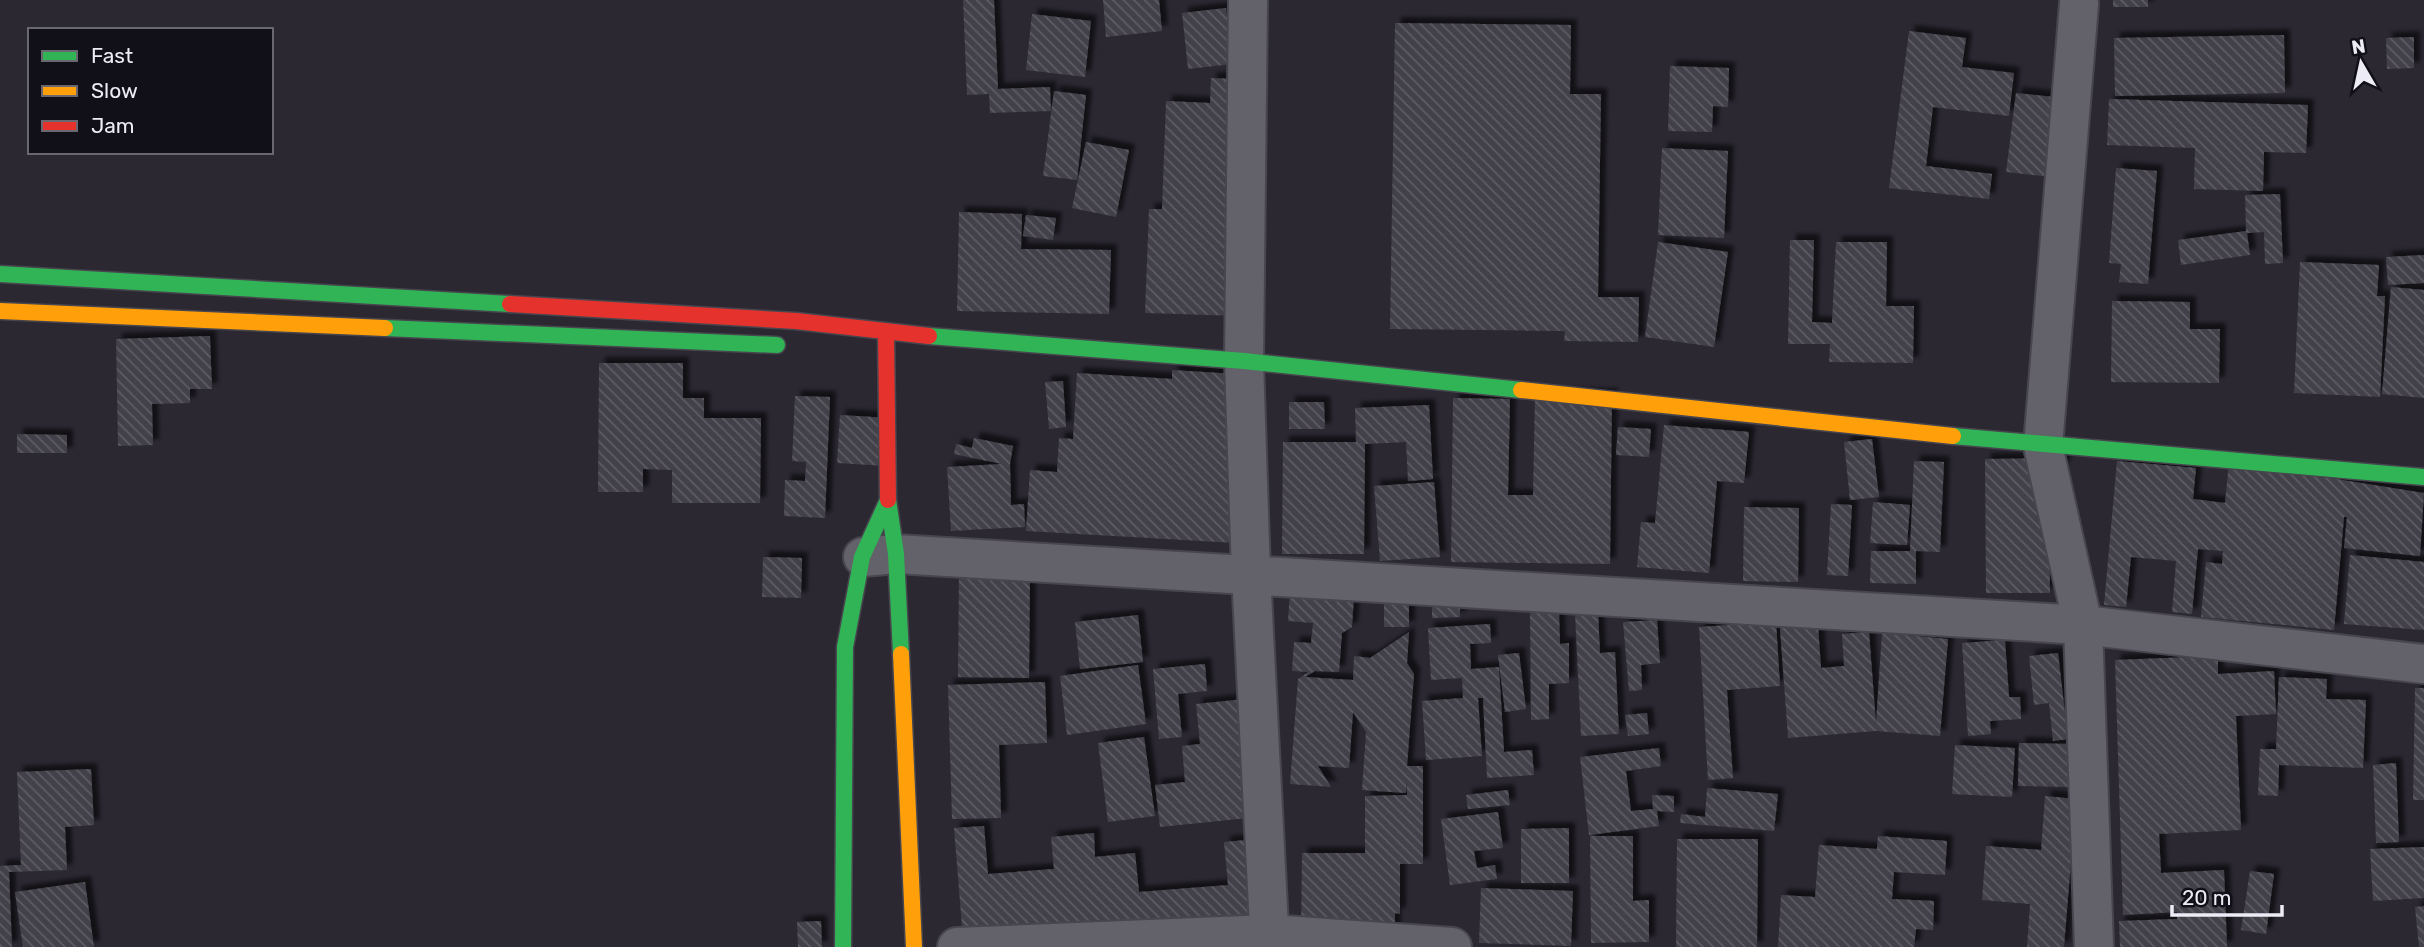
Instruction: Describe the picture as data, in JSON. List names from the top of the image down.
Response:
{
  "legend": ["Fast", "Slow", "Jam"],
  "scale_bar": "20 m",
  "north": "top"
}
